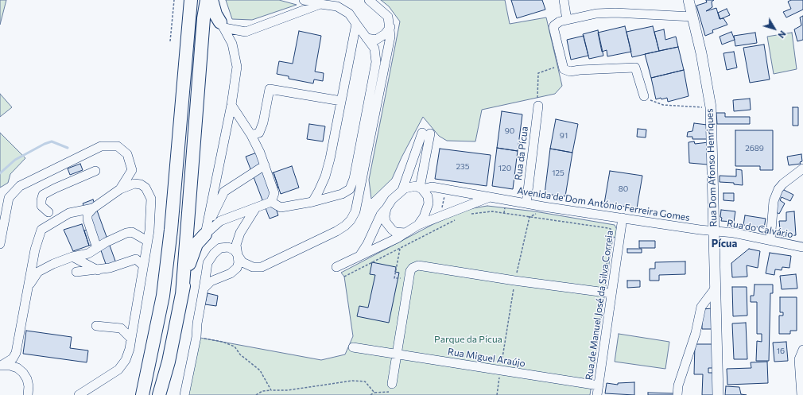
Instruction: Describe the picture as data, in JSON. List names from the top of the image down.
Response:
{
  "streets": {
    "main road": ["Rua Dom Afonso Henriques"],
    "street": [
      "Rua da Pícua",
      "Avenida de Dom António Ferreira Gomes",
      "Rua do Calvário",
      "Rua de Manuel José da Silva Correia",
      "Rua Miguel Araújo"
    ]
  },
  "crossings": [
    ["Rua da Pícua", "Avenida de Dom António Ferreira Gomes"],
    ["Rua Dom Afonso Henriques", "Avenida de Dom António Ferreira Gomes"],
    ["Rua Dom Afonso Henriques", "Rua do Calvário"],
    ["Avenida de Dom António Ferreira Gomes", "Rua do Calvário"],
    ["Avenida de Dom António Ferreira Gomes", "Rua de Manuel José da Silva Correia"],
    ["Rua de Manuel José da Silva Correia", "Rua Miguel Araújo"]
  ],
  "districts": ["Pícua"],
  "parks": ["Parque da Pícua"],
  "house_numbers": [
    "90",
    "91",
    "2689",
    "235",
    "120",
    "125",
    "80",
    "16"
  ],
  "north": "bottom right"
}
